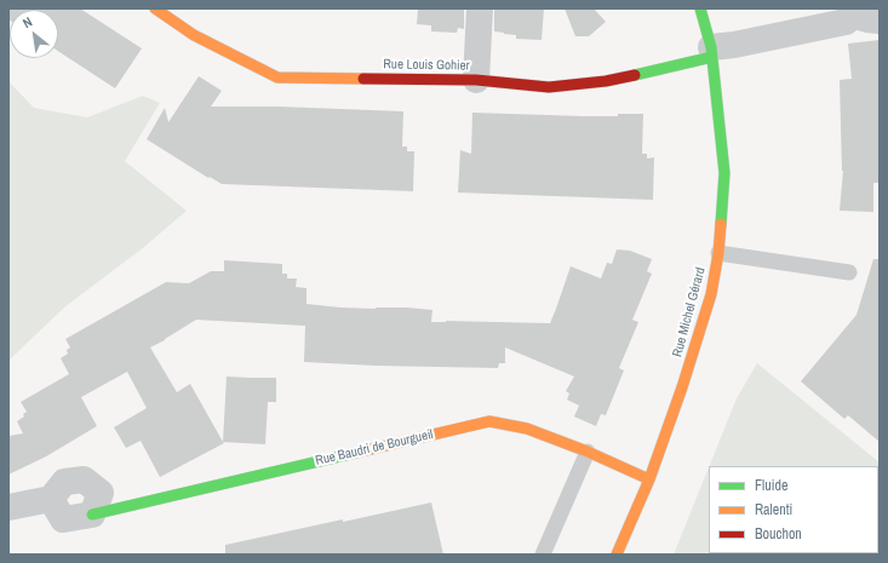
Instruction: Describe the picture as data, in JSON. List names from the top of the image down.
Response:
{
  "streets": {
    "street": ["Rue Louis Gohier", "Rue Michel Gérard", "Rue Baudri de Bourgueil"]
  },
  "crossings": [
    ["Rue Louis Gohier", "Rue Michel Gérard"],
    ["Rue Michel Gérard", "Rue Baudri de Bourgueil"]
  ],
  "legend": ["Fluide", "Ralenti", "Bouchon"],
  "north": "top left"
}
